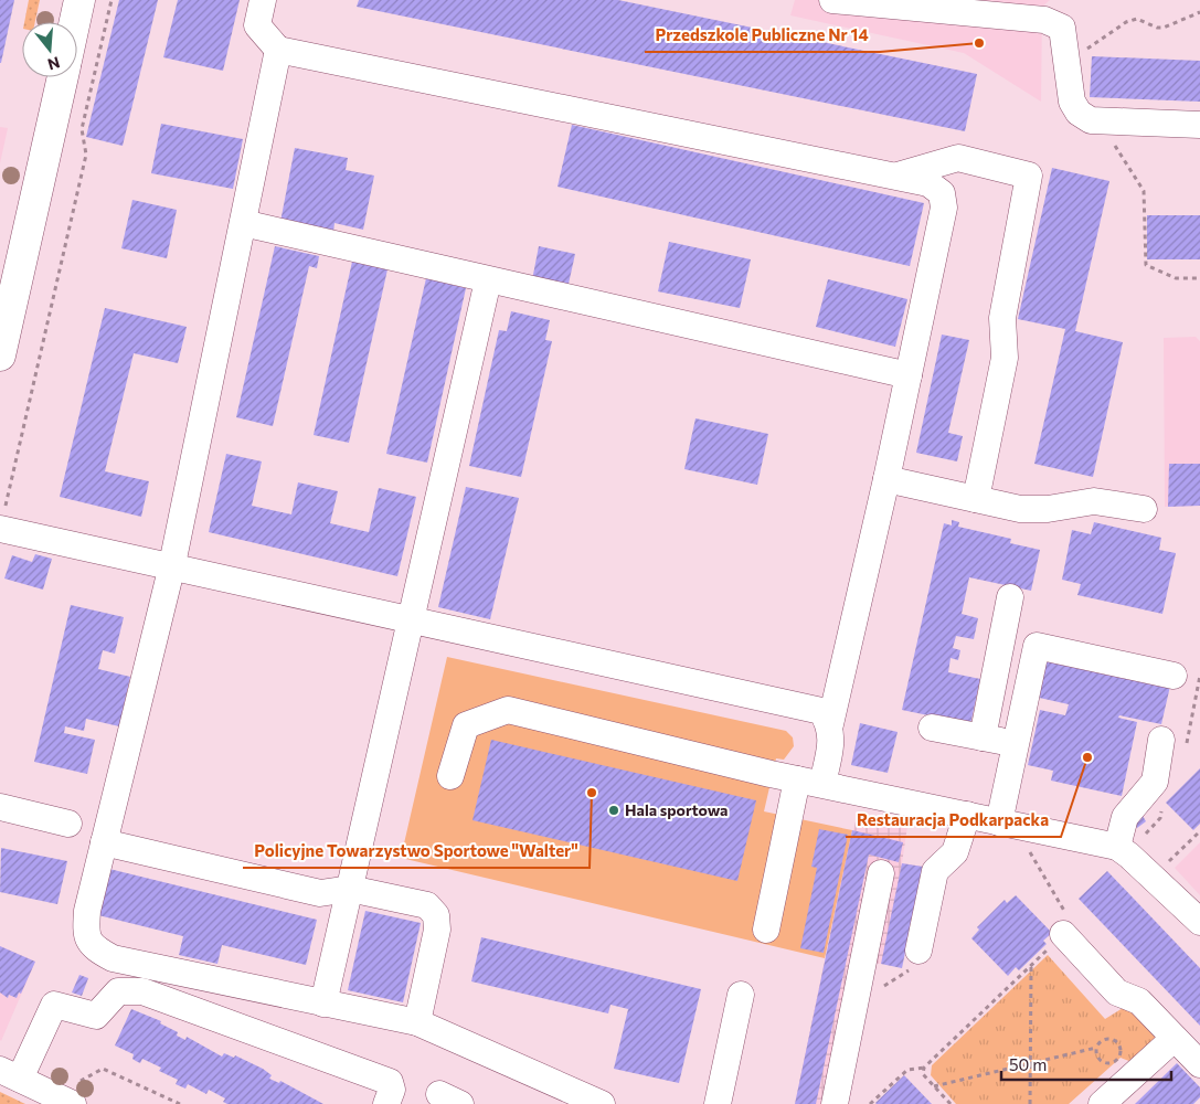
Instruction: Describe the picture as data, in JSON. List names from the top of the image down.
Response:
{
  "places": [
    "Przedszkole Publiczne Nr 14",
    "Restauracja Podkarpacka",
    "Policyjne Towarzystwo Sportowe \"Walter\"",
    "Hala sportowa"
  ],
  "scale_bar": "50 m",
  "north": "bottom"
}
